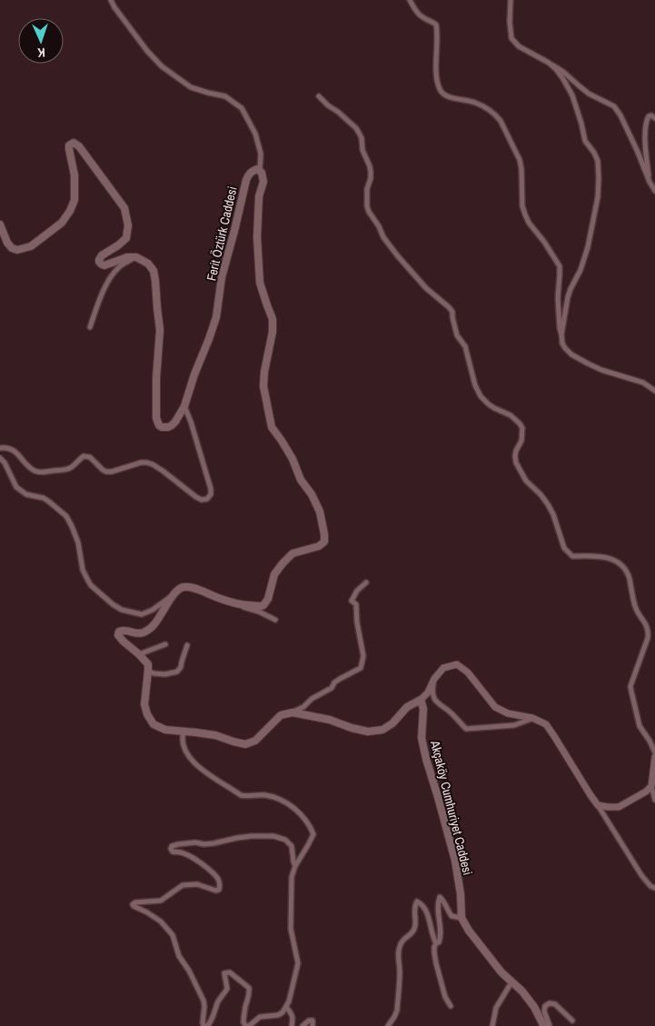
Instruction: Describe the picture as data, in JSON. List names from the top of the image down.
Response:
{
  "streets": {
    "main road": ["Ferit Öztürk Caddesi", "Akçaköy Cumhuriyet Caddesi"]
  },
  "north": "bottom"
}
